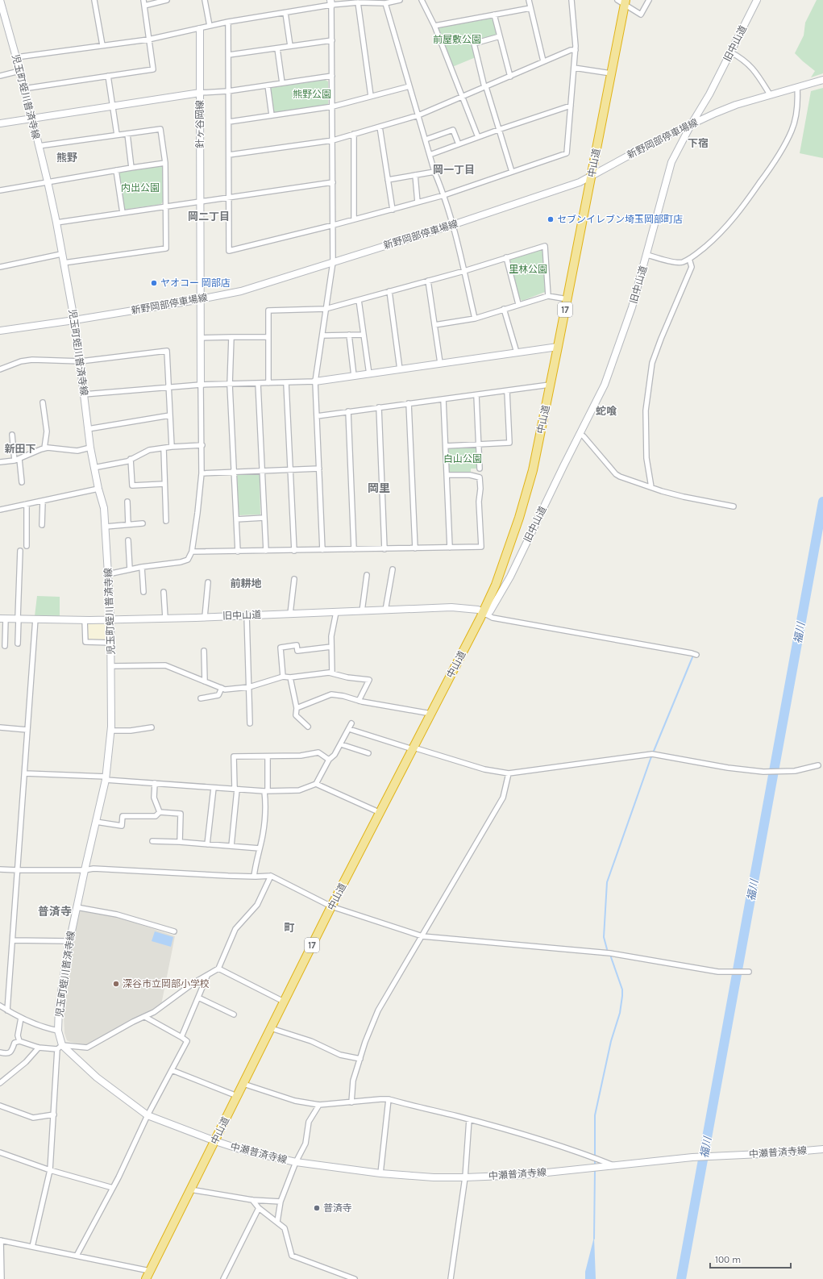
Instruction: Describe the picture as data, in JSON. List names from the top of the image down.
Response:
{
  "streets": {
    "highway": ["中山道", "17"],
    "main road": [
      "旧中山道",
      "児玉町蛭川普済寺線",
      "針ヶ谷岡線",
      "新野岡部停車場線",
      "中瀬普済寺線"
    ]
  },
  "crossings": [
    ["旧中山道", "児玉町蛭川普済寺線"],
    ["旧中山道", "新野岡部停車場線"],
    ["旧中山道", "中山道"],
    ["児玉町蛭川普済寺線", "針ヶ谷岡線"],
    ["児玉町蛭川普済寺線", "新野岡部停車場線"],
    ["針ヶ谷岡線", "新野岡部停車場線"],
    ["新野岡部停車場線", "中山道"],
    ["中山道", "中瀬普済寺線"]
  ],
  "districts": [
    "下宿",
    "熊野",
    "岡一丁目",
    "岡二丁目",
    "蛇喰",
    "新田下",
    "岡里",
    "前耕地",
    "普済寺",
    "町"
  ],
  "water": ["福川"],
  "parks": [
    "前屋敷公園",
    "熊野公園",
    "内出公園",
    "里林公園",
    "白山公園"
  ],
  "places": [
    "セブンイレブン埼玉岡部町店",
    "ヤオコー 岡部店",
    "深谷市立岡部小学校",
    "普済寺"
  ],
  "scale_bar": "100 m"
}
